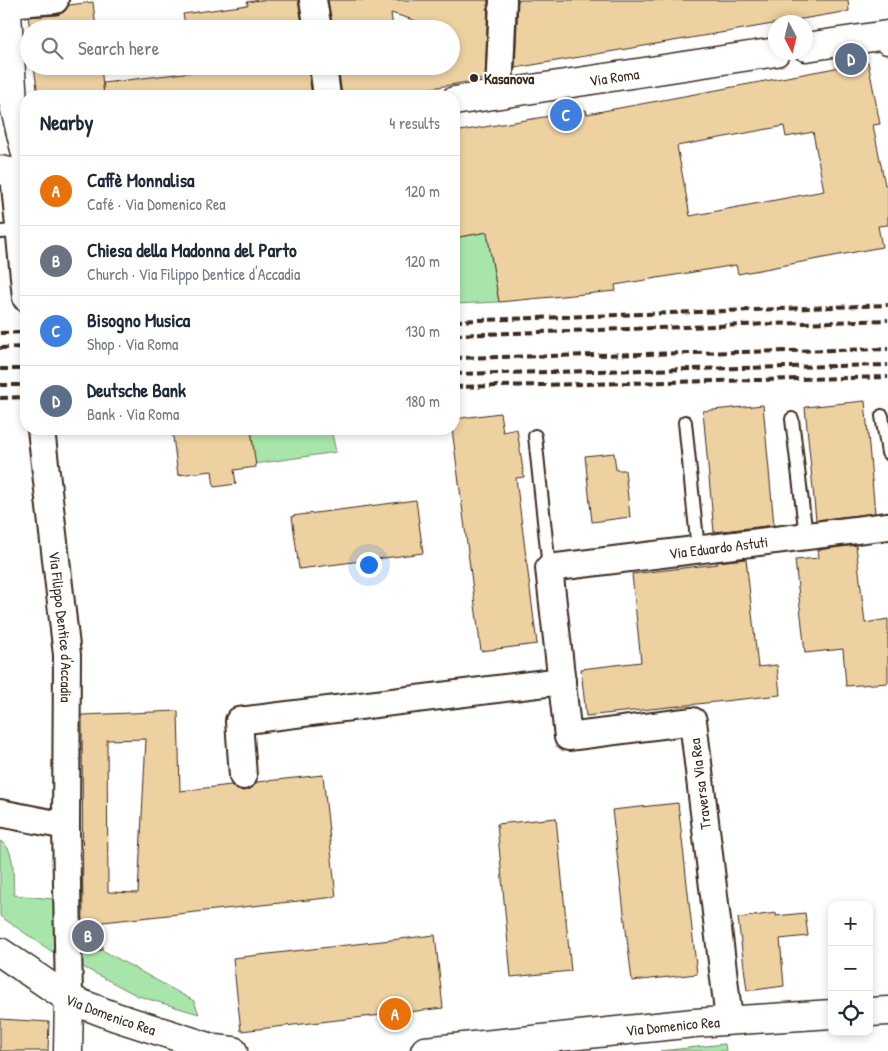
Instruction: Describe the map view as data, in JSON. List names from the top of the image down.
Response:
{
  "streets": {
    "main road": ["Via Roma", "Via Filippo Dentice d'Accadia", "Via Domenico Rea"],
    "street": ["Via Eduardo Astuti", "Traversa Via Rea"]
  },
  "crossings": [
    ["Via Eduardo Astuti", "Traversa Via Rea"],
    ["Via Filippo Dentice d'Accadia", "Via Domenico Rea"],
    ["Traversa Via Rea", "Via Domenico Rea"]
  ],
  "places": ["Kasanova"],
  "north": "bottom",
  "page": {
    "search": "Search here",
    "pins": [
      "D",
      "C",
      "B",
      "A"
    ],
    "heading": ["Nearby", "4 results"],
    "list": [
      {
        "mark": "A",
        "name": "Caffè Monnalisa",
        "note": "Café · Via Domenico Rea",
        "value": "120 m"
      },
      {
        "mark": "B",
        "name": "Chiesa della Madonna del Parto",
        "note": "Church · Via Filippo Dentice d'Accadia",
        "value": "120 m"
      },
      {
        "mark": "C",
        "name": "Bisogno Musica",
        "note": "Shop · Via Roma",
        "value": "130 m"
      },
      {
        "mark": "D",
        "name": "Deutsche Bank",
        "note": "Bank · Via Roma",
        "value": "180 m"
      }
    ],
    "map_buttons": ["+", "−"]
  }
}
